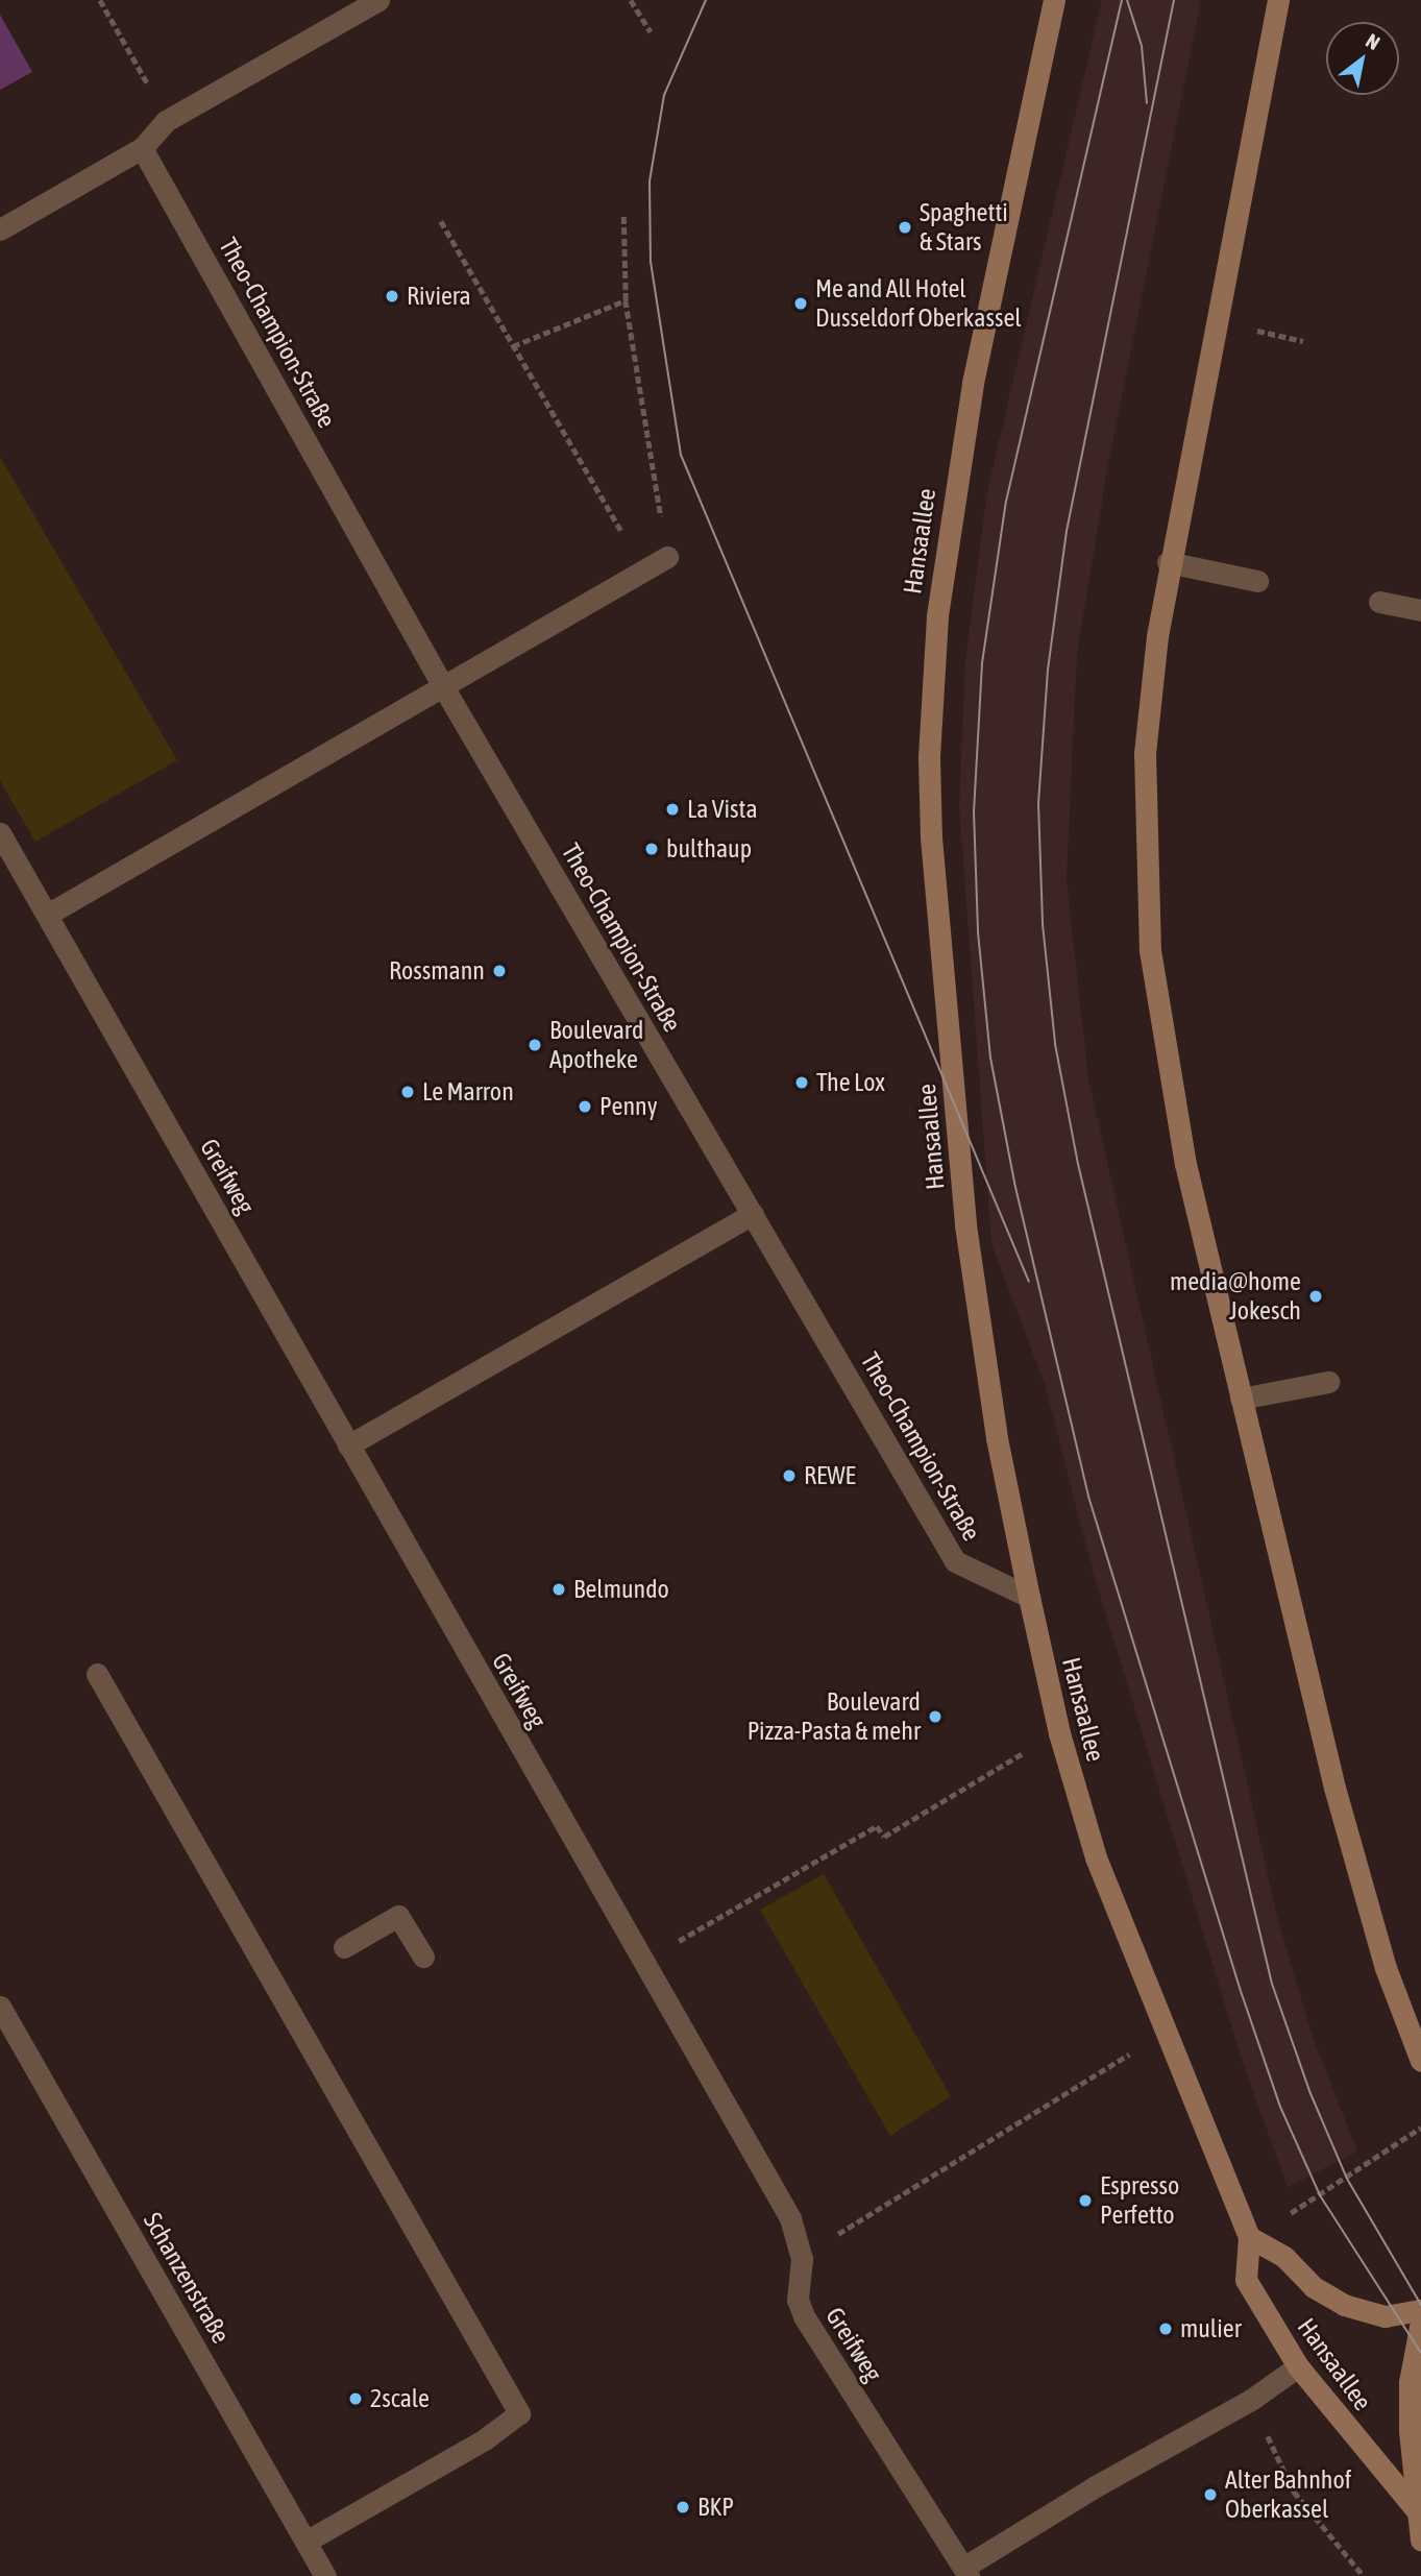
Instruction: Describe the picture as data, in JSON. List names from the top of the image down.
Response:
{
  "streets": {
    "street": [
      "Theo-Champion-Straße",
      "Hansaallee",
      "Greifweg",
      "Schanzenstraße"
    ]
  },
  "crossings": [
    ["Theo-Champion-Straße", "Hansaallee"]
  ],
  "places": [
    "Spaghetti & Stars",
    "Riviera",
    "Me and All Hotel Dusseldorf Oberkassel",
    "La Vista",
    "bulthaup",
    "Rossmann",
    "Boulevard Apotheke",
    "The Lox",
    "Le Marron",
    "Penny",
    "media@home Jokesch",
    "REWE",
    "Belmundo",
    "Boulevard Pizza-Pasta & mehr",
    "Espresso Perfetto",
    "mulier",
    "2scale",
    "Alter Bahnhof Oberkassel",
    "BKP"
  ],
  "north": "top right"
}
